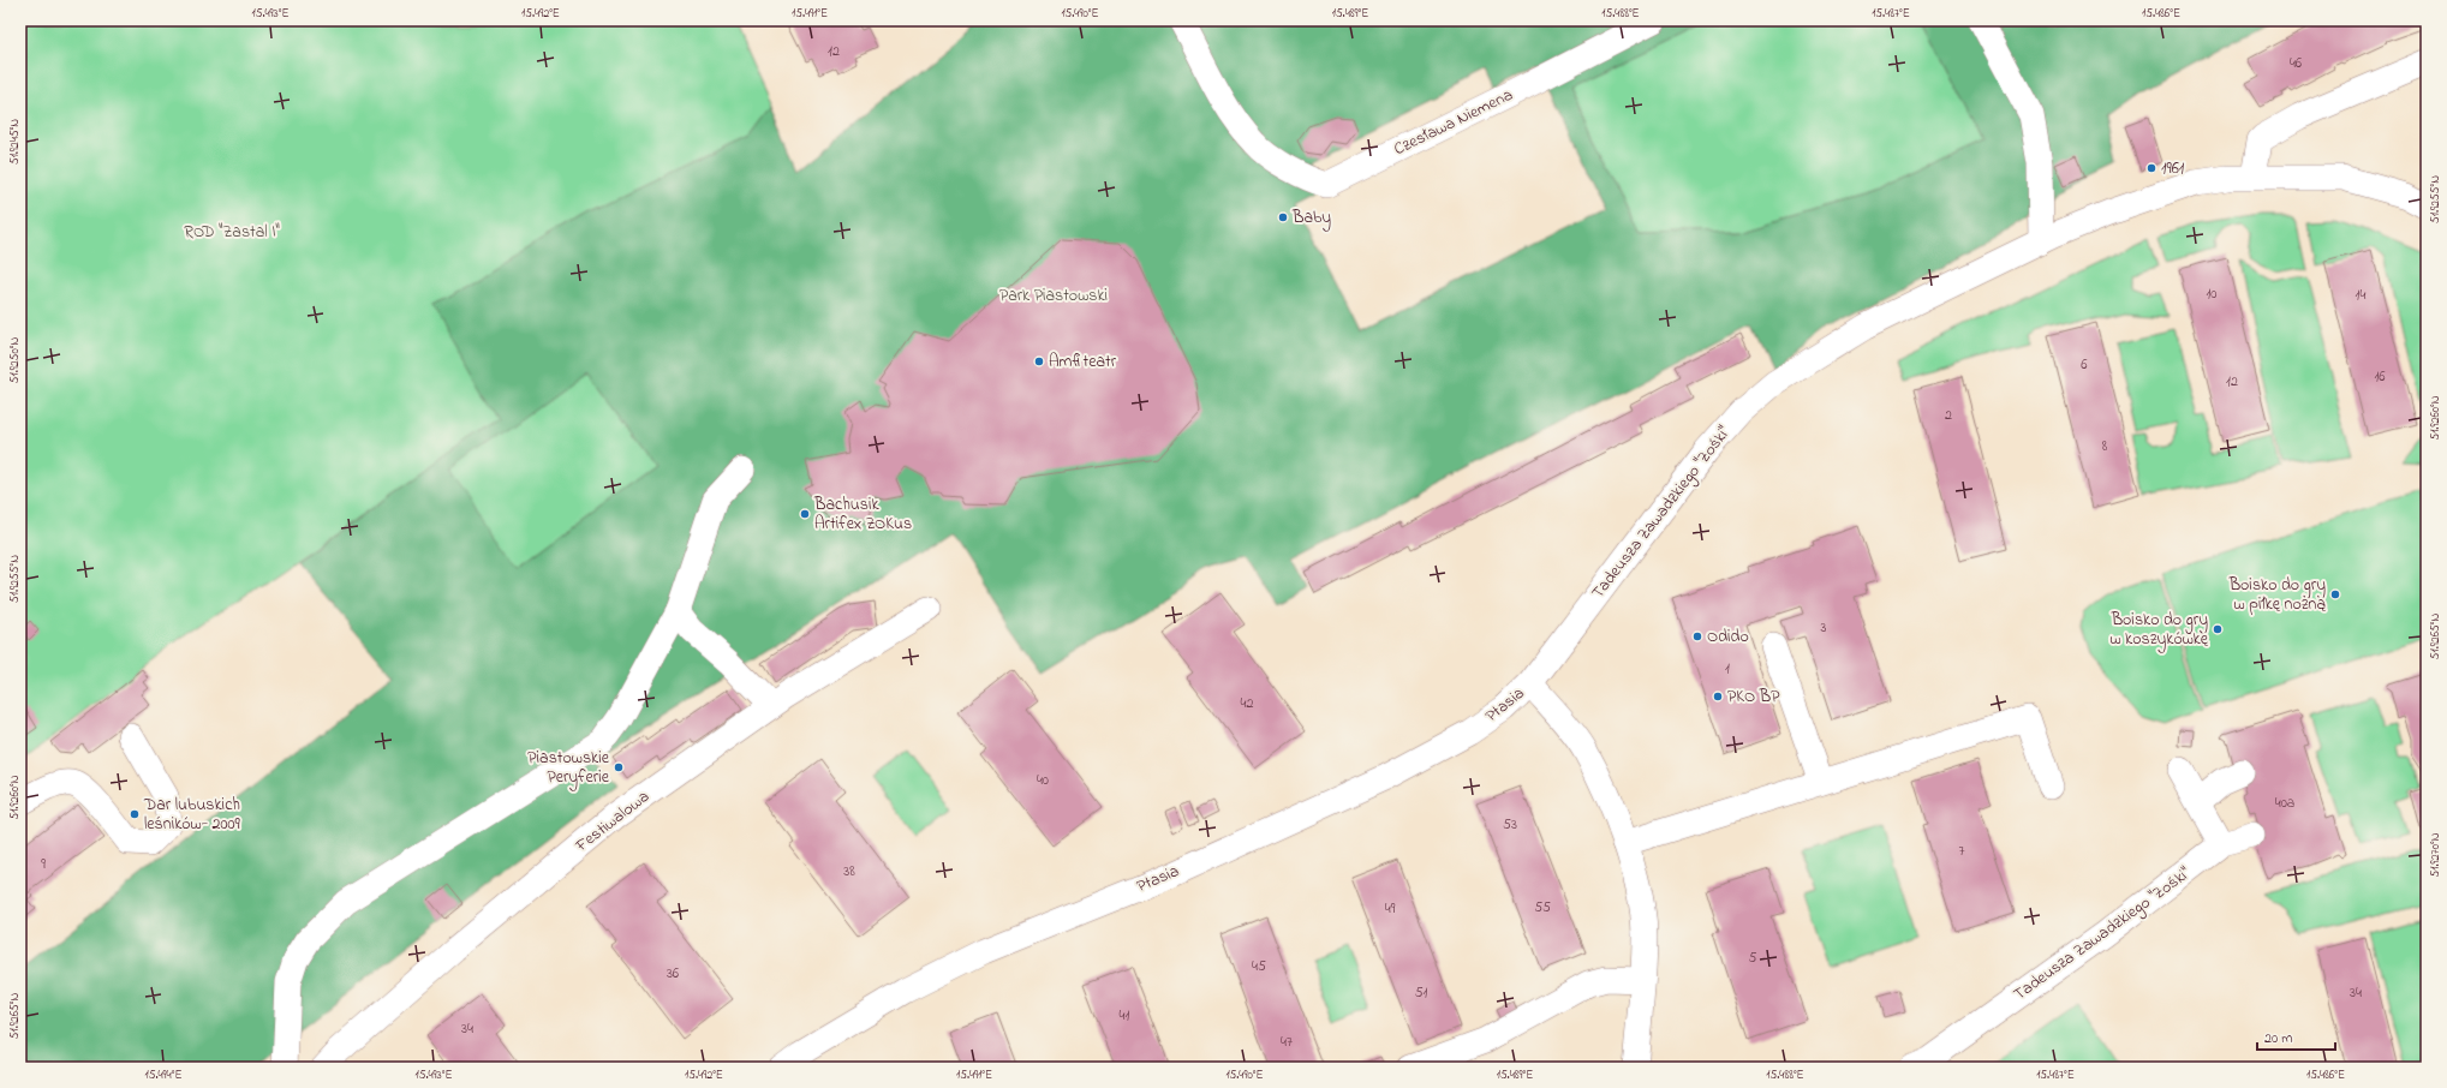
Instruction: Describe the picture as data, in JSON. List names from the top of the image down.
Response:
{
  "streets": {
    "street": [
      "Czesława Niemena",
      "Tadeusza Zawadzkiego \"Zośki\"",
      "Ptasia",
      "Festiwalowa"
    ]
  },
  "crossings": [
    ["Tadeusza Zawadzkiego \"Zośki\"", "Ptasia"]
  ],
  "parks": ["ROD \"Zastal I\"", "Park Piastowski"],
  "places": [
    "1961",
    "Baby",
    "Amfiteatr",
    "Bachusik Artifex ZOKus",
    "Boisko do gry w piłkę nożną",
    "Boisko do gry w koszykówkę",
    "Odido",
    "PKO BP",
    "Piastowskie Peryferie",
    "Dar lubuskich leśników- 2009"
  ],
  "house_numbers": [
    "12",
    "46",
    "10",
    "14",
    "6",
    "16",
    "12",
    "2",
    "8",
    "3",
    "1",
    "42",
    "40",
    "40a",
    "53",
    "7",
    "9",
    "38",
    "55",
    "49",
    "5",
    "45",
    "36",
    "51",
    "34",
    "41",
    "34",
    "47"
  ],
  "scale_bar": "20 m",
  "coordinates": [
    "15.493°E",
    "15.492°E",
    "15.491°E",
    "15.490°E",
    "15.489°E",
    "15.488°E",
    "15.487°E",
    "15.486°E",
    "51.9245°N",
    "51.9255°N",
    "51.9250°N",
    "51.9260°N",
    "51.9265°N",
    "51.9270°N",
    "15.494°E"
  ]
}
